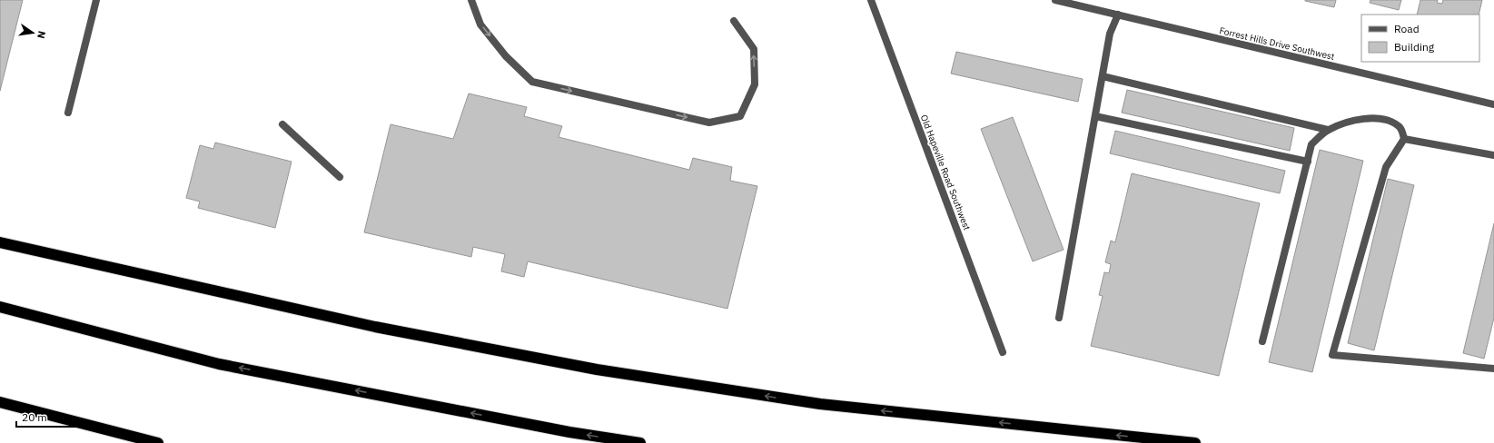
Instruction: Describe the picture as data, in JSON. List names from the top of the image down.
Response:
{
  "streets": {
    "street": ["Forrest Hills Drive Southwest", "Old Hapeville Road Southwest"]
  },
  "legend": ["Road", "Building"],
  "scale_bar": "20 m",
  "north": "right"
}
